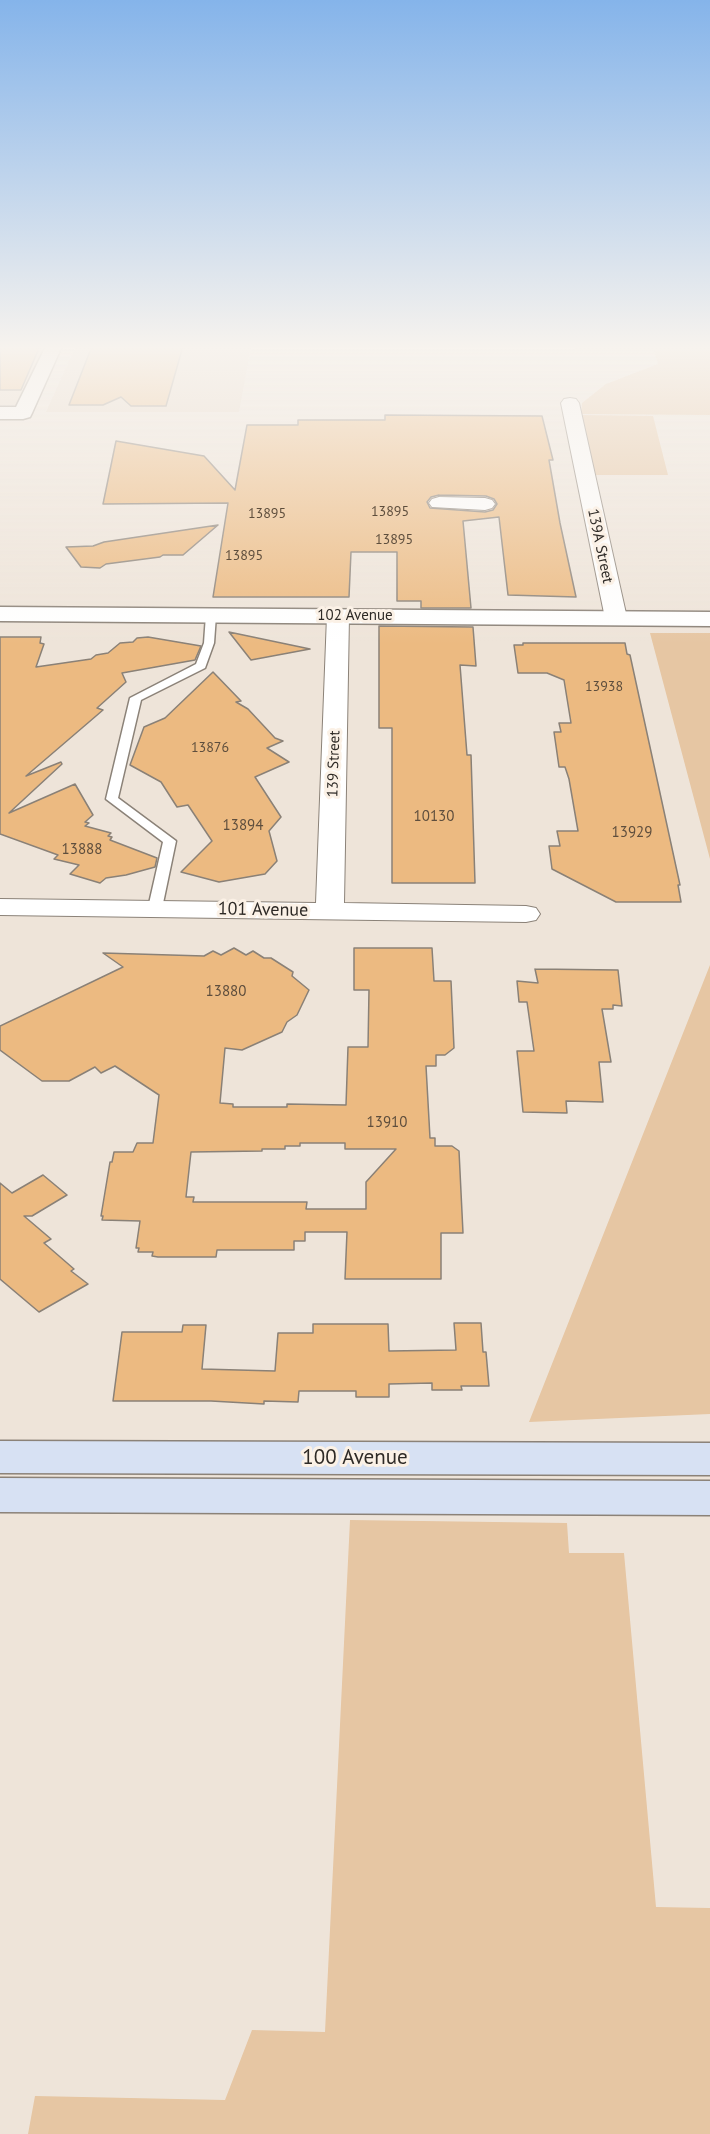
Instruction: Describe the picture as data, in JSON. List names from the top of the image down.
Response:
{
  "streets": {
    "main road": ["100 Avenue"],
    "street": [
      "139A Street",
      "102 Avenue",
      "139 Street",
      "101 Avenue"
    ]
  },
  "crossings": [
    ["139A Street", "102 Avenue"],
    ["102 Avenue", "139 Street"],
    ["139 Street", "101 Avenue"]
  ],
  "house_numbers": [
    "13895",
    "13895",
    "13895",
    "13895",
    "13938",
    "13876",
    "10130",
    "13894",
    "13929",
    "13888",
    "13880",
    "13910"
  ]
}
